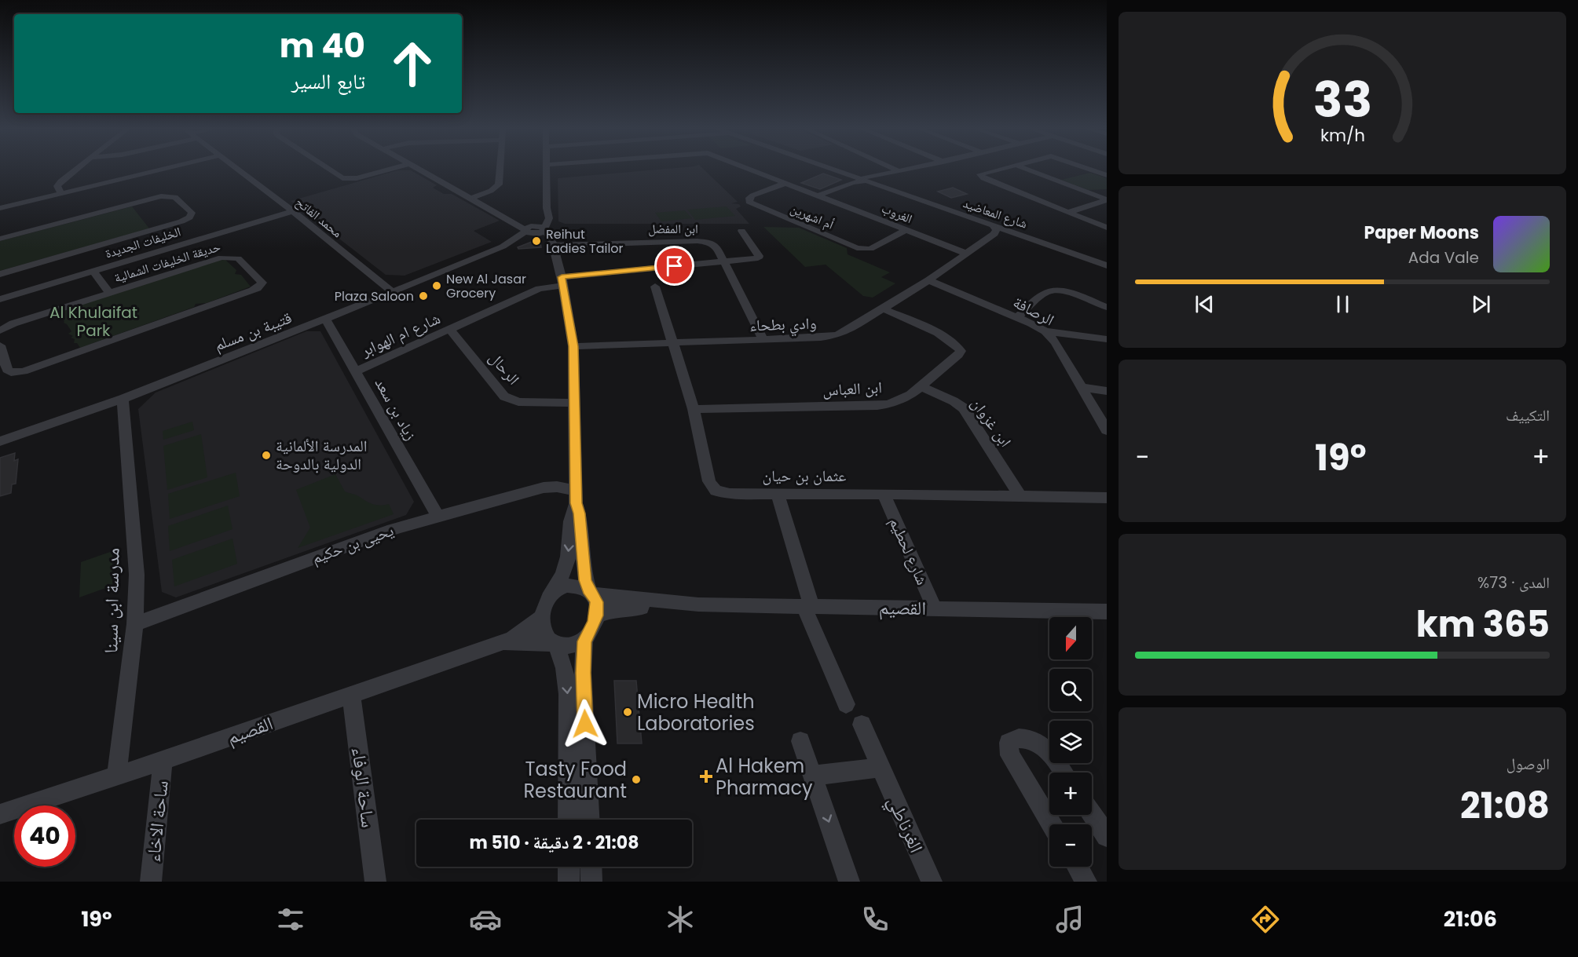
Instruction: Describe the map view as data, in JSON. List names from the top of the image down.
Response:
{
  "streets": {
    "street": [
      "الغروب",
      "شارع المعاضيد",
      "أم اشهرين",
      "محمد الفاتح",
      "ابن المفضل",
      "الخليفات الجديدة",
      "حديقة الخليفات الشمالية",
      "الرصافة",
      "وادي بطحاء",
      "قتيبة بن مسلم",
      "شارع ام الهوابر",
      "الرحال",
      "ابن العباس",
      "زياد بن سعد",
      "ابن غزوان",
      "عثمان بن حيان",
      "يحيى بن حكيم",
      "شارع لحطيم",
      "مدرسة ابن سينا",
      "القصيم",
      "ساحة الوفاء",
      "ساحة الاخاء",
      "الغرناطي"
    ]
  },
  "crossings": [
    ["الغروب", "أم اشهرين"],
    ["الغروب", "وادي بطحاء"],
    ["شارع المعاضيد", "وادي بطحاء"],
    ["محمد الفاتح", "الخليفات الجديدة"],
    ["محمد الفاتح", "قتيبة بن مسلم"],
    ["ابن المفضل", "وادي بطحاء"],
    ["ابن المفضل", "شارع ام الهوابر"],
    ["الخليفات الجديدة", "حديقة الخليفات الشمالية"],
    ["الرصافة", "وادي بطحاء"],
    ["وادي بطحاء", "ابن العباس"],
    ["وادي بطحاء", "عثمان بن حيان"],
    ["قتيبة بن مسلم", "زياد بن سعد"],
    ["قتيبة بن مسلم", "مدرسة ابن سينا"],
    ["شارع ام الهوابر", "الرحال"],
    ["شارع ام الهوابر", "زياد بن سعد"],
    ["ابن العباس", "ابن غزوان"],
    ["ابن العباس", "عثمان بن حيان"],
    ["زياد بن سعد", "يحيى بن حكيم"],
    ["ابن غزوان", "عثمان بن حيان"],
    ["عثمان بن حيان", "شارع لحطيم"],
    ["يحيى بن حكيم", "مدرسة ابن سينا"],
    ["شارع لحطيم", "القصيم"],
    ["مدرسة ابن سينا", "القصيم"],
    ["القصيم", "ساحة الوفاء"],
    ["القصيم", "ساحة الاخاء"]
  ],
  "parks": ["Al Khulaifat Park"],
  "places": {
    "other": [
      "Reihut Ladies Tailor",
      "New Al Jasar Grocery",
      "Plaza Saloon",
      "المدرسة الألمانية الدولية بالدوحة",
      "Micro Health Laboratories",
      "Tasty Food Restaurant"
    ],
    "health": ["Al Hakem Pharmacy"]
  },
  "north": "bottom",
  "page": {
    "turn": ["40 m", "تابع السير"],
    "song": ["Paper Moons", "Ada Vale"],
    "tile": [
      "التكييف",
      ["المدى · 73%", "365 km"],
      ["الوصول", "21:08"]
    ],
    "heat": ["−", "19°", "+"],
    "map_buttons": ["+", "−"],
    "limit": "40",
    "trip": "21:08 · 2 دقيقة · 510 m",
    "tabs": ["21:06", "19°"],
    "gauge": ["33", "km/h"]
  }
}
